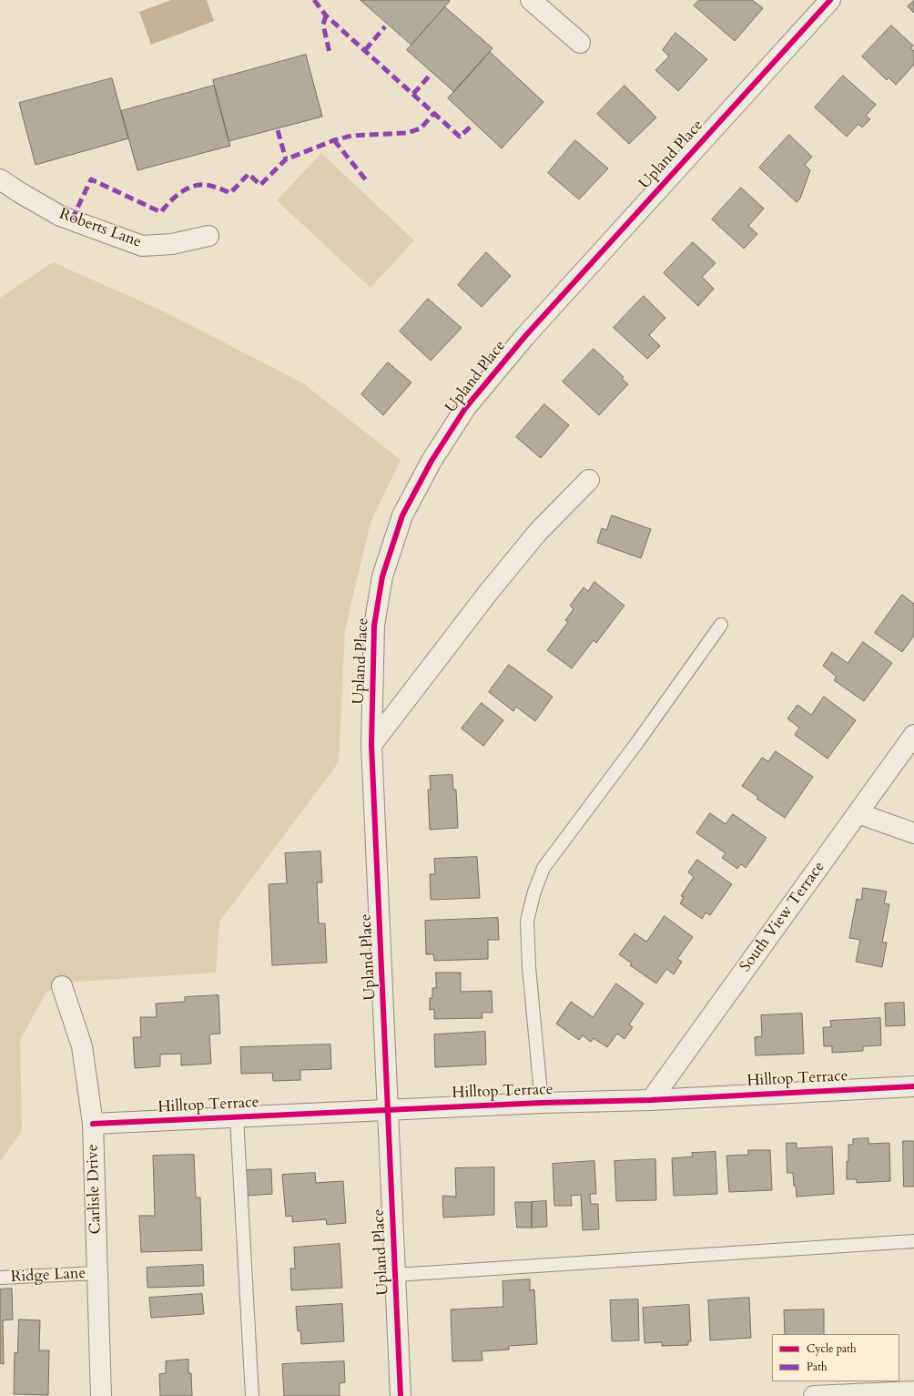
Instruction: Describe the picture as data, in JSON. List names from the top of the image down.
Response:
{
  "streets": {
    "street": [
      "Upland Place",
      "Roberts Lane",
      "South View Terrace",
      "Hilltop Terrace",
      "Carlisle Drive"
    ],
    "lane": ["Ridge Lane"]
  },
  "crossings": [
    ["Upland Place", "Hilltop Terrace"],
    ["South View Terrace", "Hilltop Terrace"],
    ["Hilltop Terrace", "Carlisle Drive"],
    ["Carlisle Drive", "Ridge Lane"]
  ],
  "legend": ["Cycle path", "Path"]
}
